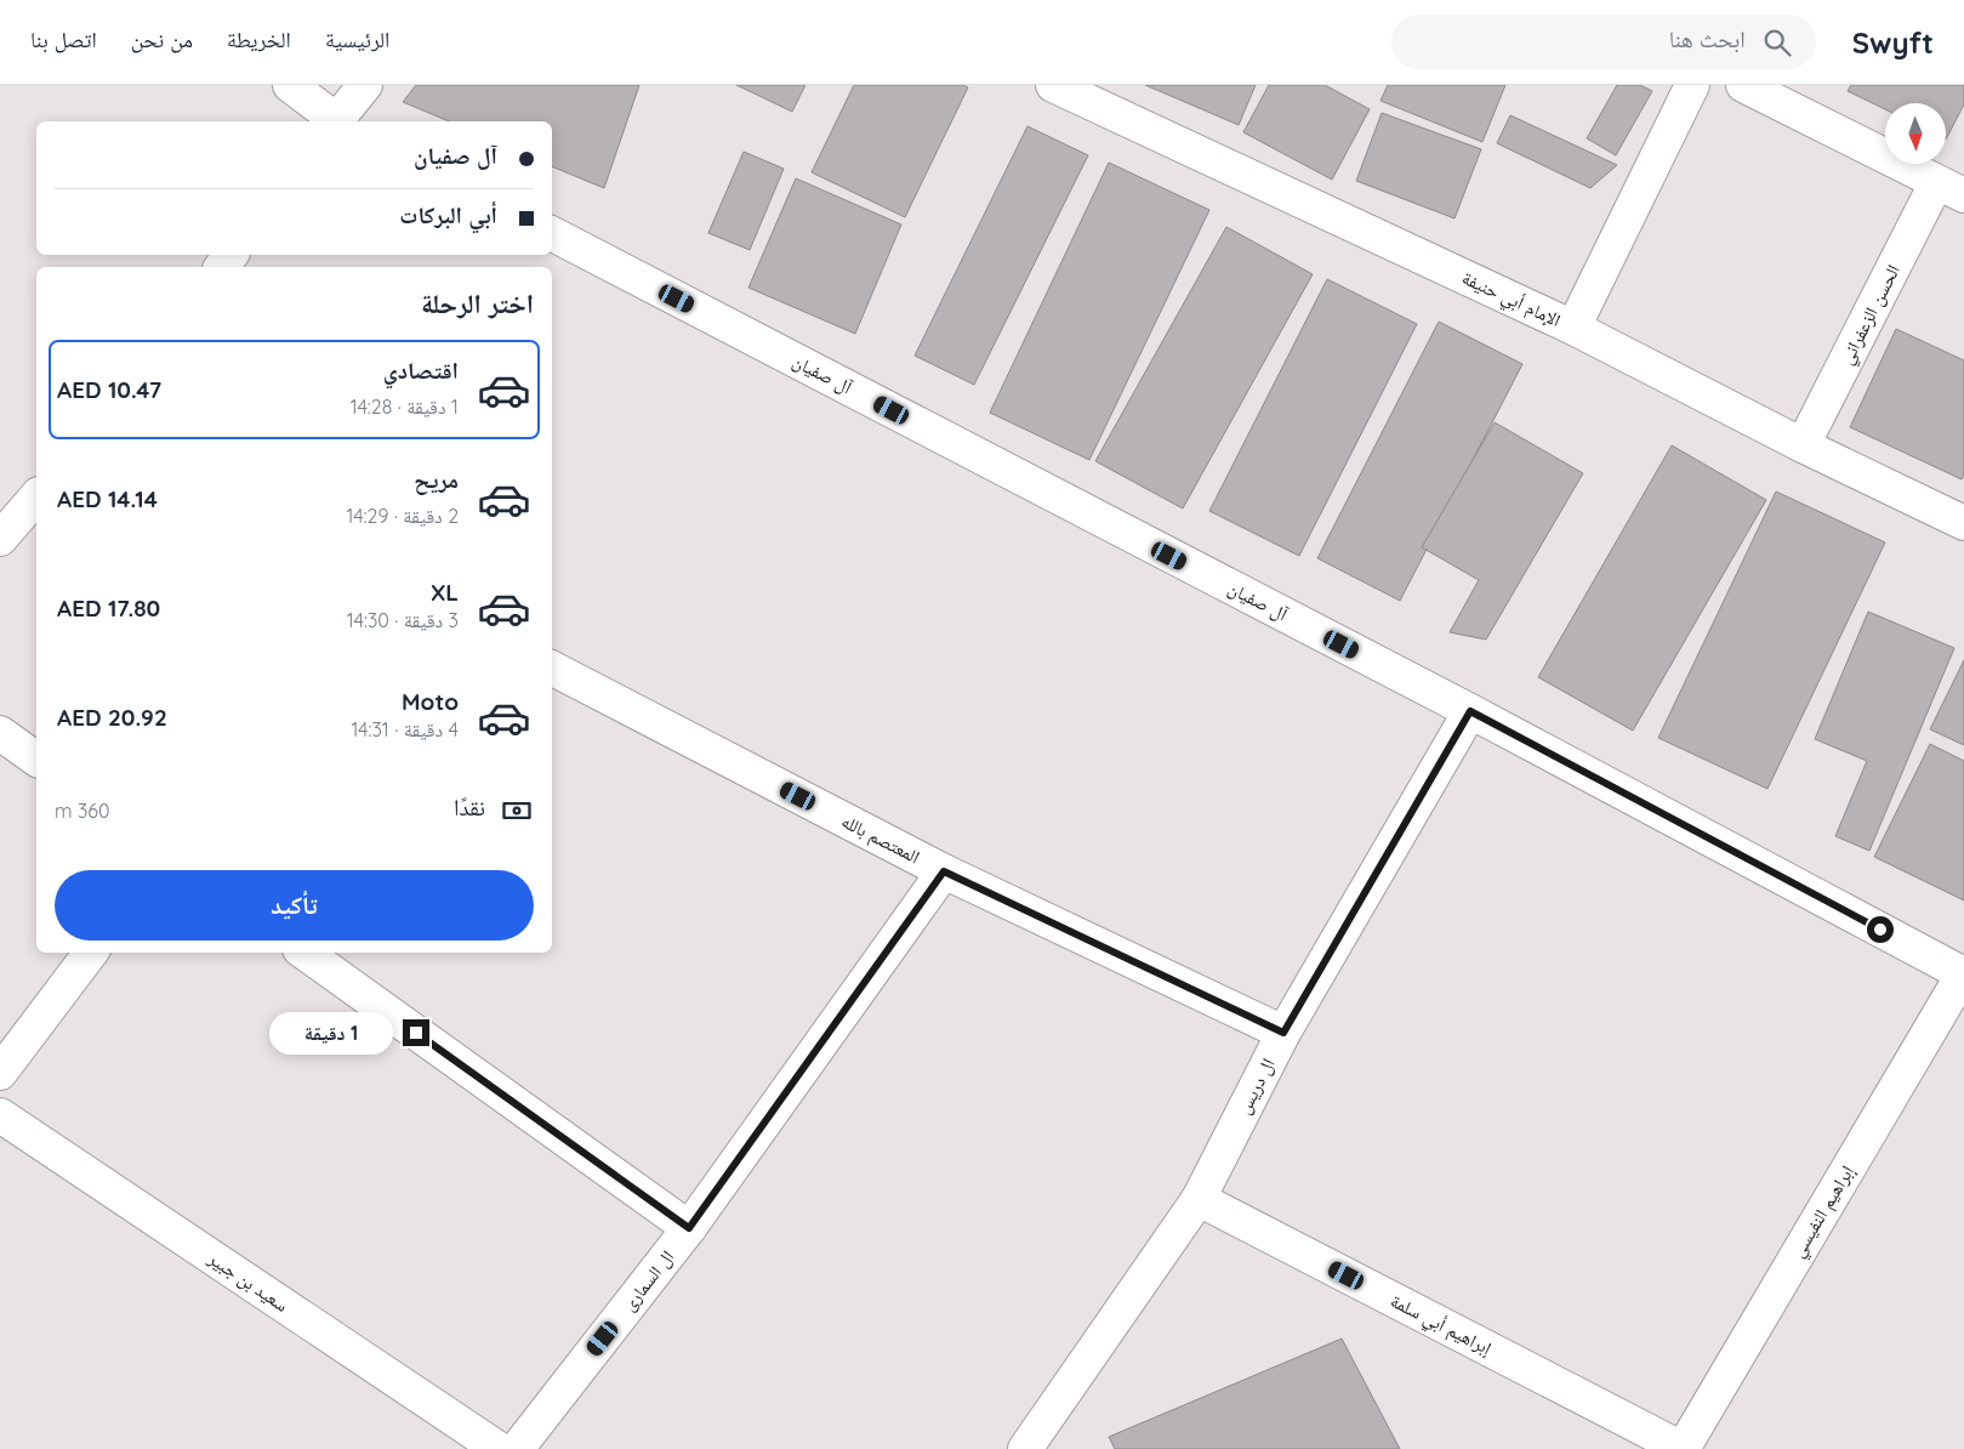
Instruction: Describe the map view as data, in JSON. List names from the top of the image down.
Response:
{
  "streets": {
    "street": [
      "الإمام أبي حنيفة",
      "الحسن الزعفراني",
      "آل صفيان",
      "المعتصم بالله",
      "ال دريس",
      "إبراهيم النفيسي",
      "ال السمارى",
      "سعيد بن جبير",
      "إبراهيم أبي سلمة"
    ]
  },
  "crossings": [
    ["الإمام أبي حنيفة", "الحسن الزعفراني"],
    ["آل صفيان", "ال دريس"],
    ["آل صفيان", "إبراهيم النفيسي"],
    ["المعتصم بالله", "ال دريس"],
    ["المعتصم بالله", "ال السمارى"],
    ["ال دريس", "إبراهيم أبي سلمة"],
    ["إبراهيم النفيسي", "إبراهيم أبي سلمة"]
  ],
  "north": "bottom",
  "page": {
    "header": "Swyft",
    "search": "ابحث هنا",
    "nav": [
      "الرئيسية",
      "الخريطة",
      "من نحن",
      "اتصل بنا"
    ],
    "banner": ["آل صفيان", "أبي البركات"],
    "heading": "اختر الرحلة",
    "list": [
      {
        "name": "اقتصادي",
        "note": "1 دقيقة · 14:28",
        "value": "AED 10.47"
      },
      {
        "name": "مريح",
        "note": "2 دقيقة · 14:29",
        "value": "AED 14.14"
      },
      {
        "name": "XL",
        "note": "3 دقيقة · 14:30",
        "value": "AED 17.80"
      },
      {
        "name": "Moto",
        "note": "4 دقيقة · 14:31",
        "value": "AED 20.92"
      }
    ],
    "pay": ["نقدًا", "360 m"],
    "buttons": "تأكيد",
    "bubble": "1 دقيقة"
  }
}
